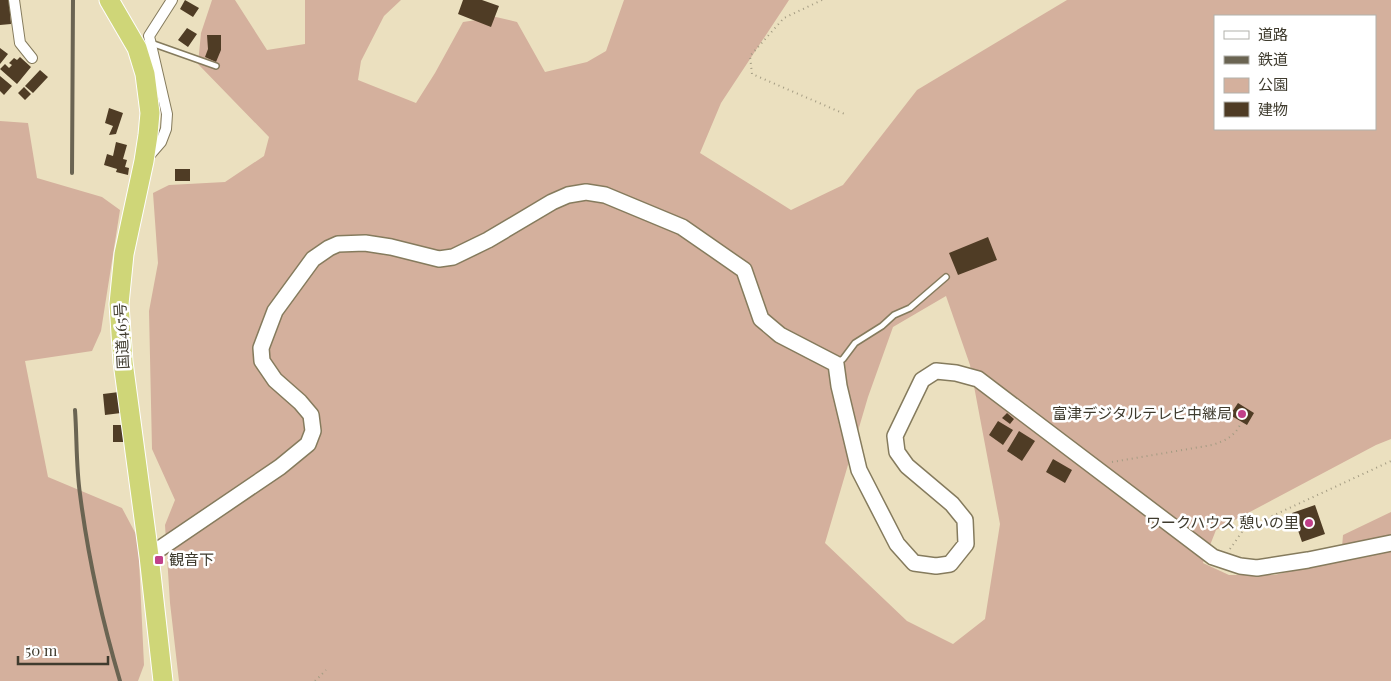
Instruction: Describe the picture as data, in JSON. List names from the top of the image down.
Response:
{
  "streets": {
    "highway": ["国道465号"]
  },
  "places": {
    "other": ["富津デジタルテレビ中継局", "ワークハウス 憩いの里"],
    "transit": ["観音下"]
  },
  "legend": [
    "道路",
    "鉄道",
    "公園",
    "建物"
  ],
  "scale_bar": "50 m"
}
